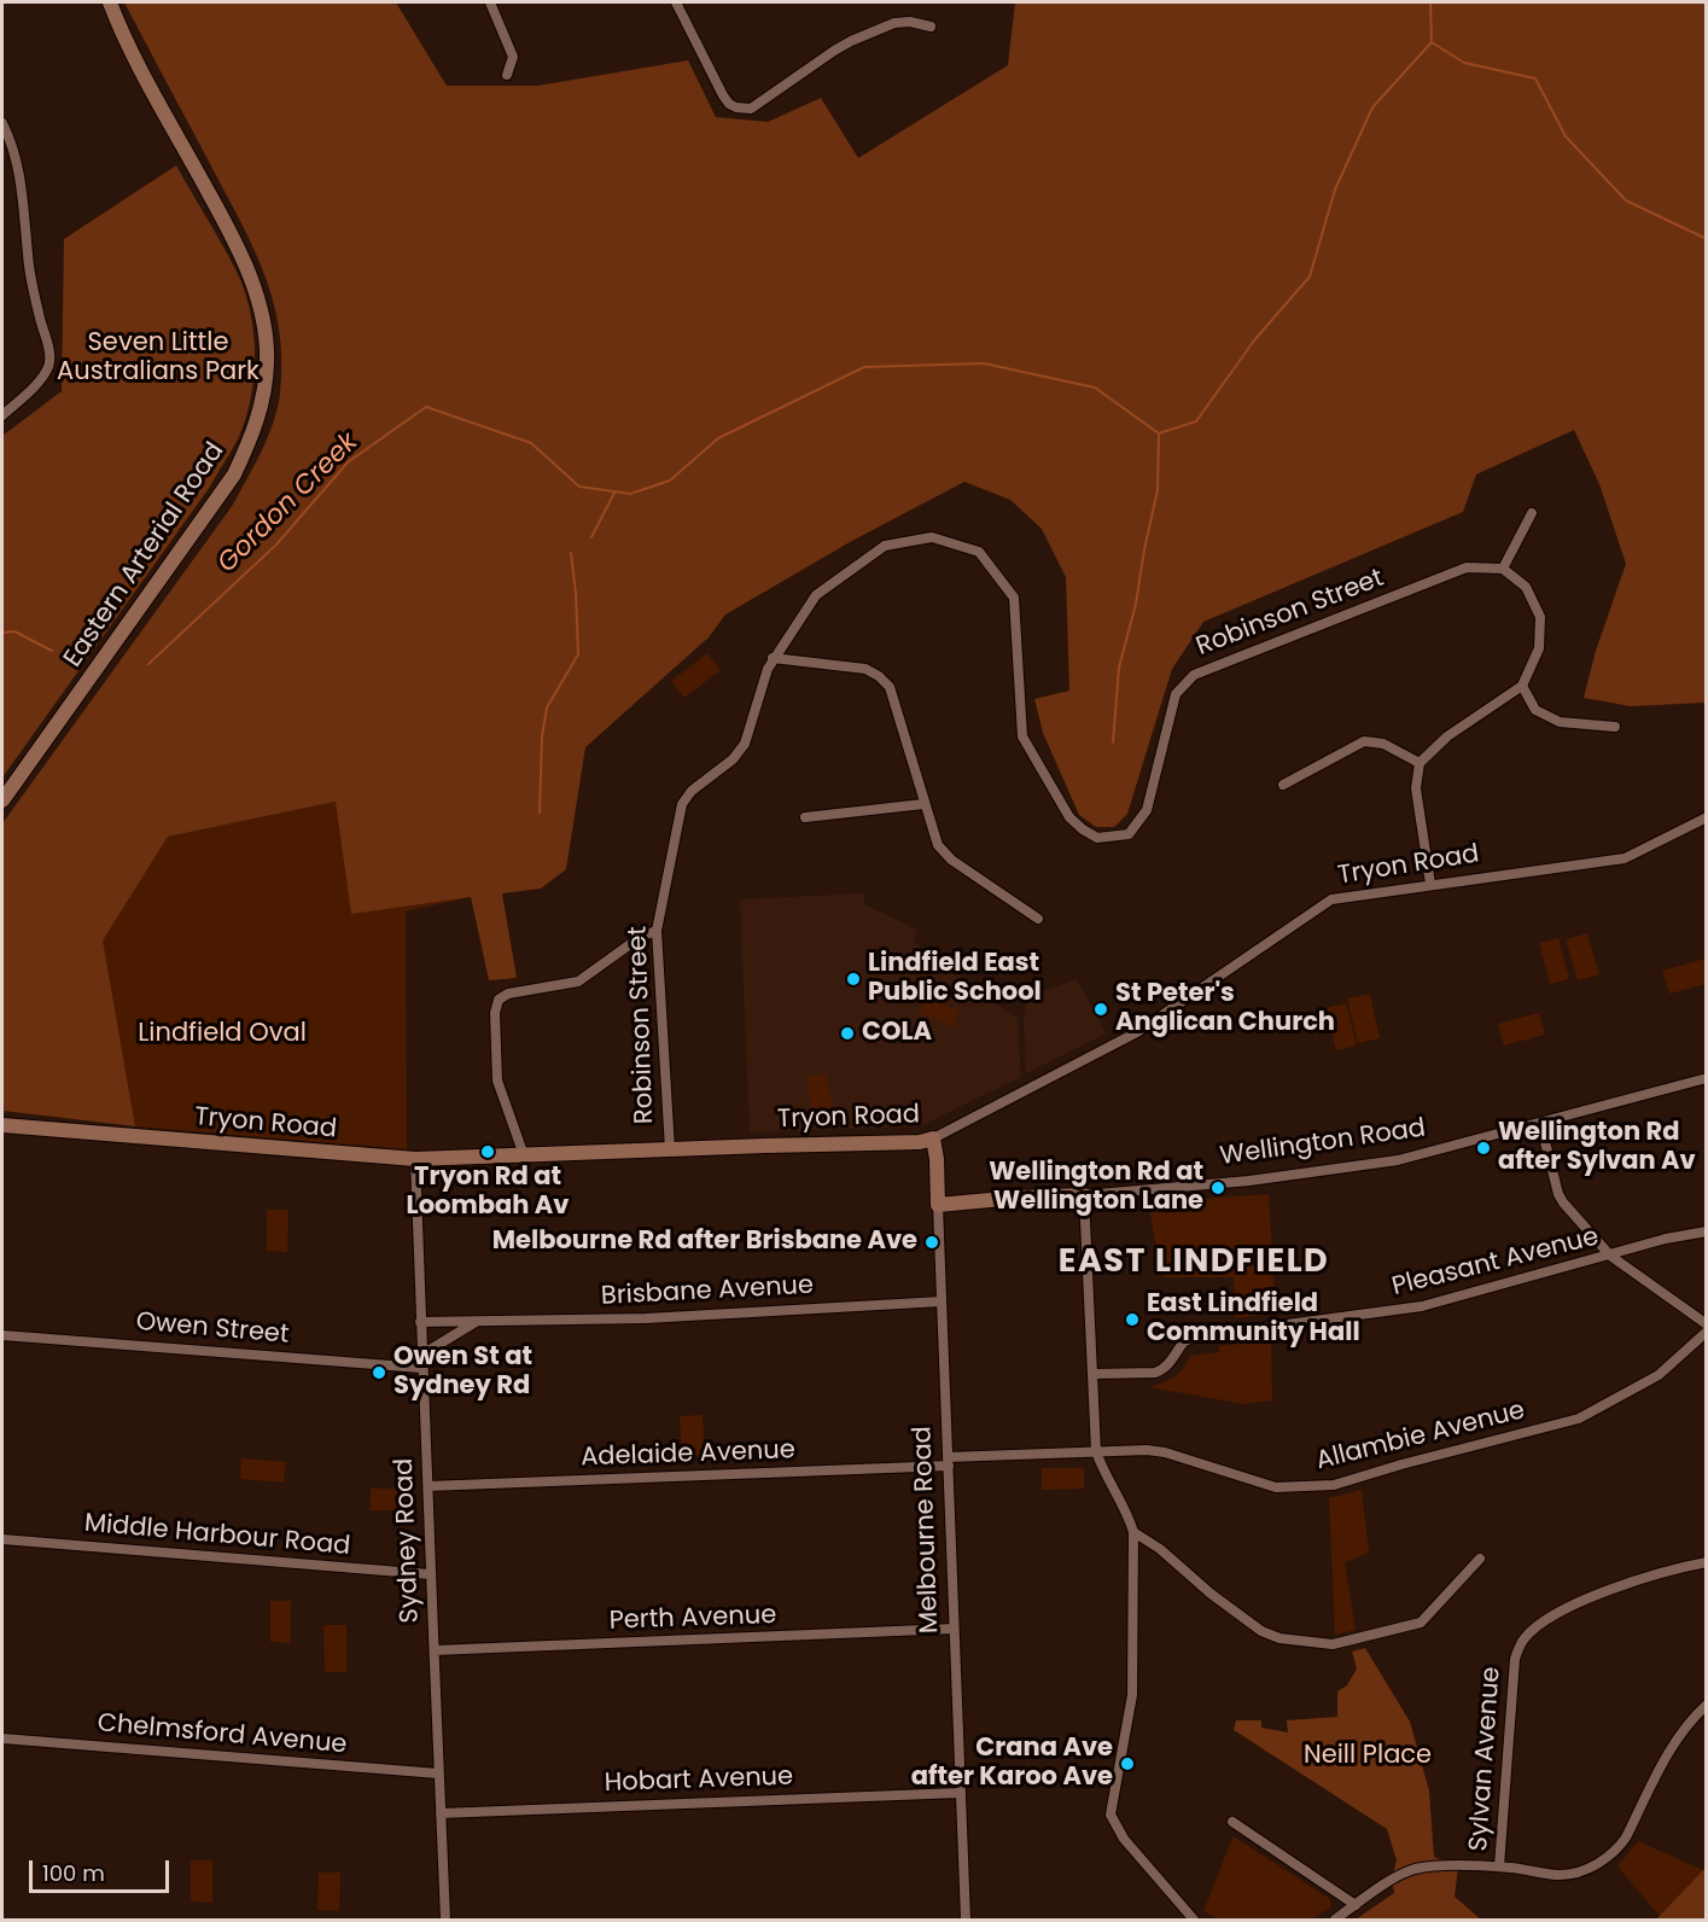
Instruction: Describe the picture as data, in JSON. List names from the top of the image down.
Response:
{
  "streets": {
    "street": [
      "Eastern Arterial Road",
      "Robinson Street",
      "Tryon Road",
      "Wellington Road",
      "Pleasant Avenue",
      "Brisbane Avenue",
      "Owen Street",
      "Allambie Avenue",
      "Adelaide Avenue",
      "Melbourne Road",
      "Middle Harbour Road",
      "Sydney Road",
      "Perth Avenue",
      "Chelmsford Avenue",
      "Sylvan Avenue",
      "Hobart Avenue"
    ]
  },
  "crossings": [
    ["Robinson Street", "Tryon Road"],
    ["Tryon Road", "Melbourne Road"],
    ["Tryon Road", "Sydney Road"],
    ["Wellington Road", "Melbourne Road"],
    ["Brisbane Avenue", "Melbourne Road"],
    ["Brisbane Avenue", "Sydney Road"],
    ["Owen Street", "Sydney Road"],
    ["Allambie Avenue", "Adelaide Avenue"],
    ["Allambie Avenue", "Melbourne Road"],
    ["Adelaide Avenue", "Melbourne Road"],
    ["Adelaide Avenue", "Sydney Road"],
    ["Melbourne Road", "Perth Avenue"],
    ["Melbourne Road", "Hobart Avenue"],
    ["Middle Harbour Road", "Sydney Road"],
    ["Sydney Road", "Perth Avenue"],
    ["Sydney Road", "Chelmsford Avenue"],
    ["Sydney Road", "Hobart Avenue"]
  ],
  "districts": ["EAST LINDFIELD"],
  "water": ["Gordon Creek"],
  "parks": ["Seven Little Australians Park", "Lindfield Oval", "Neill Place"],
  "places": [
    "Lindfield East Public School",
    "St Peter's Anglican Church",
    "COLA",
    "Wellington Rd after Sylvan Av",
    "Tryon Rd at Loombah Av",
    "Wellington Rd at Wellington Lane",
    "Melbourne Rd after Brisbane Ave",
    "East Lindfield Community Hall",
    "Owen St at Sydney Rd",
    "Crana Ave after Karoo Ave"
  ],
  "scale_bar": "100 m"
}
